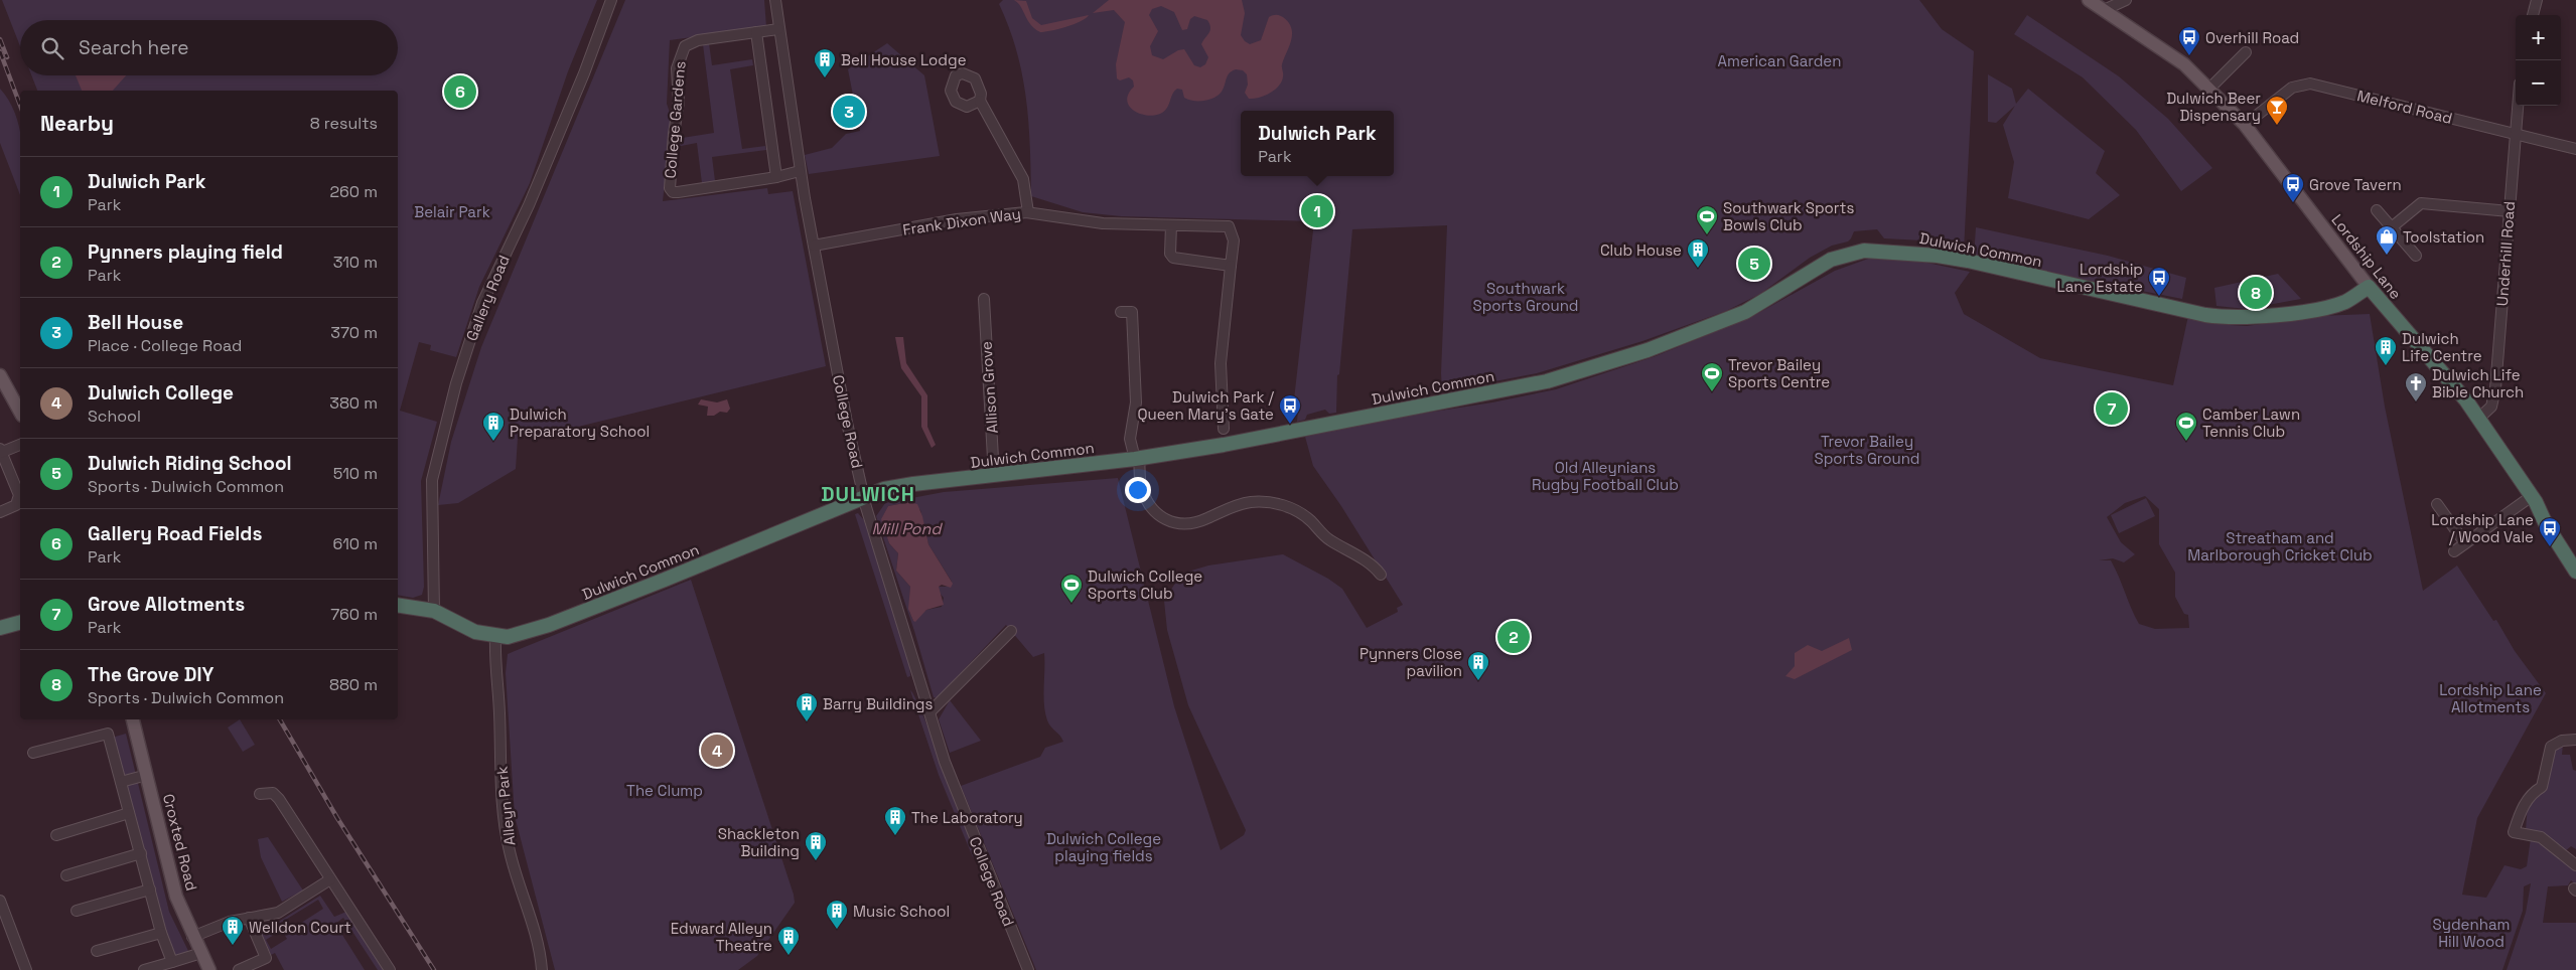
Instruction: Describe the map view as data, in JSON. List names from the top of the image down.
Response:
{
  "streets": {
    "highway": ["Dulwich Common", "Lordship Lane"],
    "main road": ["Croxted Road"],
    "street": [
      "Melford Road",
      "College Gardens",
      "Frank Dixon Way",
      "Underhill Road",
      "Gallery Road",
      "Allison Grove",
      "College Road",
      "Alleyn Park"
    ]
  },
  "crossings": [
    ["Melford Road", "Underhill Road"],
    ["Melford Road", "Lordship Lane"],
    ["College Gardens", "College Road"],
    ["Frank Dixon Way", "College Road"],
    ["Dulwich Common", "Lordship Lane"],
    ["Dulwich Common", "Allison Grove"],
    ["Dulwich Common", "College Road"],
    ["Dulwich Common", "Alleyn Park"],
    ["Underhill Road", "Lordship Lane"]
  ],
  "districts": ["DULWICH"],
  "water": ["Mill Pond"],
  "parks": [
    "American Garden",
    "Belair Park",
    "Southwark Sports Ground",
    "Trevor Bailey Sports Ground",
    "Old Alleynians Rugby Football Club",
    "Streatham and Marlborough Cricket Club",
    "Lordship Lane Allotments",
    "The Clump",
    "Dulwich College playing fields",
    "Sydenham Hill Wood"
  ],
  "places": {
    "bus stop": [
      "Overhill Road",
      "Grove Tavern",
      "Lordship Lane Estate",
      "Dulwich Park / Queen Mary's Gate",
      "Lordship Lane / Wood Vale"
    ],
    "building": [
      "Bell House Lodge",
      "Club House",
      "Dulwich Life Centre",
      "Dulwich Preparatory School",
      "Pynners Close pavilion",
      "Barry Buildings",
      "The Laboratory",
      "Shackleton Building",
      "Music School",
      "Welldon Court",
      "Edward Alleyn Theatre"
    ],
    "bar": ["Dulwich Beer Dispensary"],
    "sports": [
      "Southwark Sports Bowls Club",
      "Trevor Bailey Sports Centre",
      "Camber Lawn Tennis Club",
      "Dulwich College Sports Club"
    ],
    "shop": ["Toolstation"],
    "church": ["Dulwich Life Bible Church"]
  },
  "page": {
    "map_buttons": ["+", "−"],
    "search": "Search here",
    "pins": [
      "6",
      "3",
      "1",
      "5",
      "8",
      "7",
      "2",
      "4"
    ],
    "heading": ["Nearby", "8 results"],
    "popup": ["Dulwich Park", "Park"],
    "list": [
      {
        "mark": "1",
        "name": "Dulwich Park",
        "note": "Park",
        "value": "260 m"
      },
      {
        "mark": "2",
        "name": "Pynners playing field",
        "note": "Park",
        "value": "310 m"
      },
      {
        "mark": "3",
        "name": "Bell House",
        "note": "Place · College Road",
        "value": "370 m"
      },
      {
        "mark": "4",
        "name": "Dulwich College",
        "note": "School",
        "value": "380 m"
      },
      {
        "mark": "5",
        "name": "Dulwich Riding School",
        "note": "Sports · Dulwich Common",
        "value": "510 m"
      },
      {
        "mark": "6",
        "name": "Gallery Road Fields",
        "note": "Park",
        "value": "610 m"
      },
      {
        "mark": "7",
        "name": "Grove Allotments",
        "note": "Park",
        "value": "760 m"
      },
      {
        "mark": "8",
        "name": "The Grove DIY",
        "note": "Sports · Dulwich Common",
        "value": "880 m"
      }
    ]
  }
}
